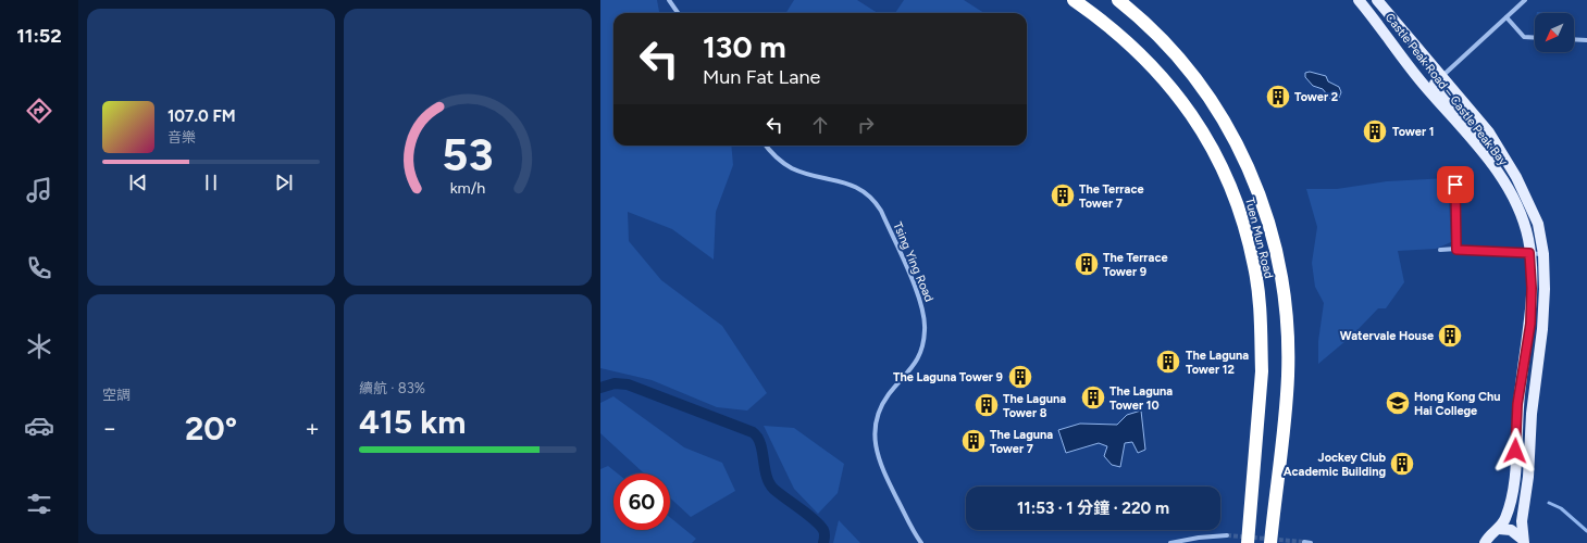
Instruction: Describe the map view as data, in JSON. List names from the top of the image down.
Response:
{
  "streets": {
    "highway": ["Tuen Mun Road"],
    "main road": ["Castle Peak Road – Castle Peak Bay"],
    "street": ["Tsing Ying Road"]
  },
  "places": {
    "building": [
      "Tower 2",
      "Tower 1",
      "The Terrace Tower 7",
      "The Terrace Tower 9",
      "Watervale House",
      "The Laguna Tower 12",
      "The Laguna Tower 9",
      "The Laguna Tower 10",
      "The Laguna Tower 8",
      "The Laguna Tower 7",
      "Jockey Club Academic Building"
    ],
    "school or university": ["Hong Kong Chu Hai College"]
  },
  "north": "bottom left",
  "page": {
    "tabs": "11:52",
    "turn": ["130 m", "Mun Fat Lane"],
    "song": ["107.0 FM", "音樂"],
    "tile": [
      "空調",
      ["續航 · 83%", "415 km"]
    ],
    "heat": ["−", "20°", "+"],
    "limit": "60",
    "trip": "11:53 · 1 分鐘 · 220 m",
    "gauge": ["53", "km/h"]
  }
}
